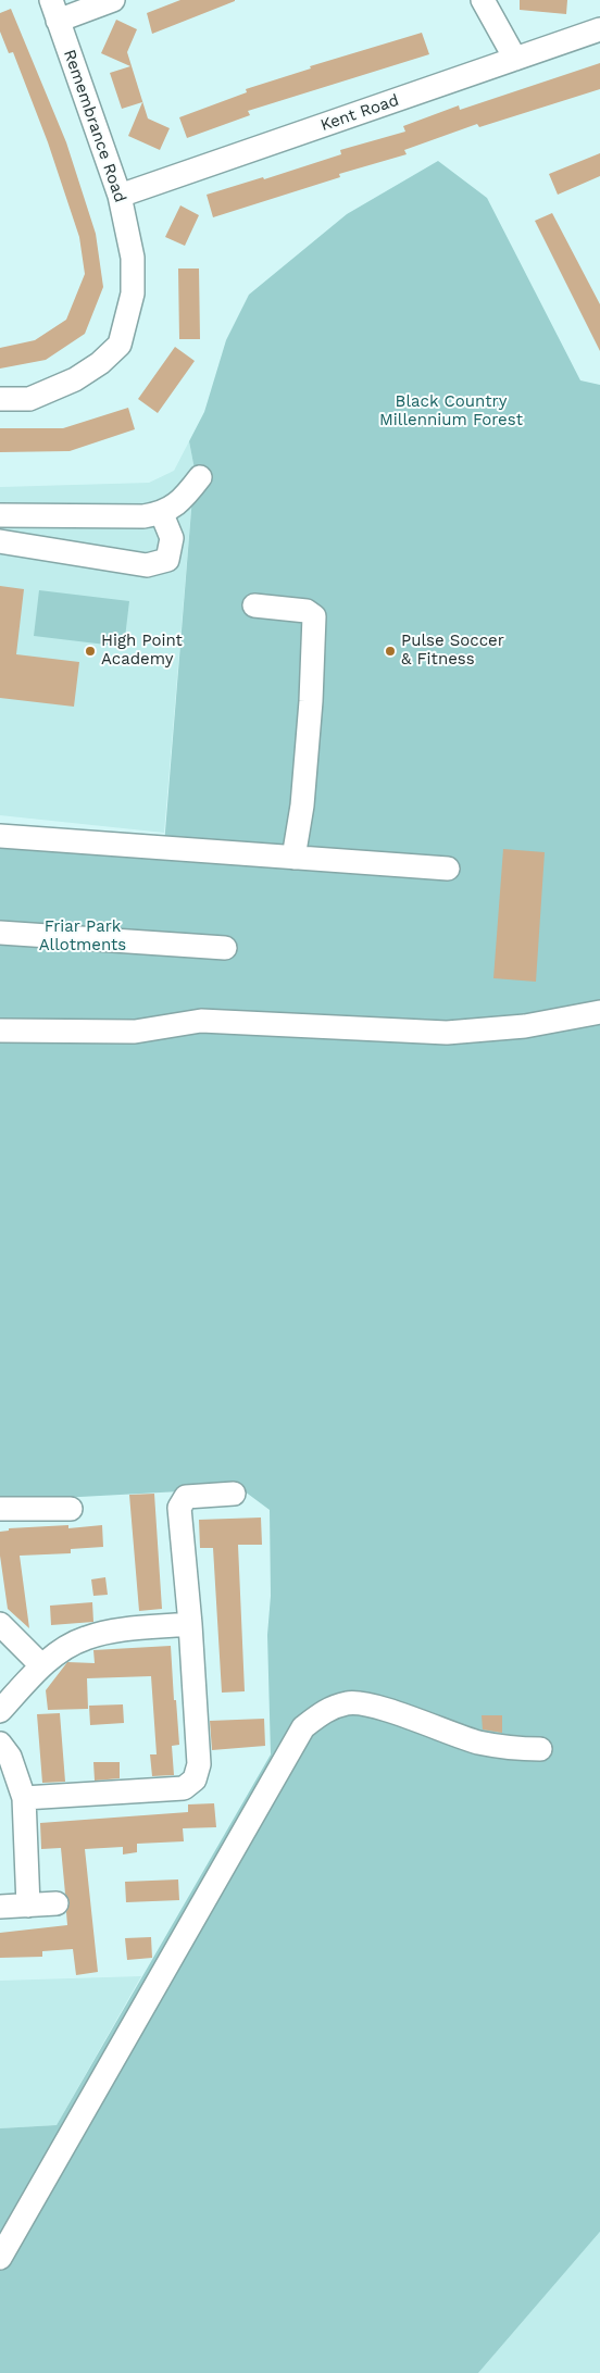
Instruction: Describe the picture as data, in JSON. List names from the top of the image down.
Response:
{
  "streets": {
    "street": ["Kent Road", "Remembrance Road"]
  },
  "crossings": [
    ["Kent Road", "Remembrance Road"]
  ],
  "parks": ["Black Country Millennium Forest", "Friar Park Allotments"],
  "places": ["High Point Academy", "Pulse Soccer & Fitness"]
}
